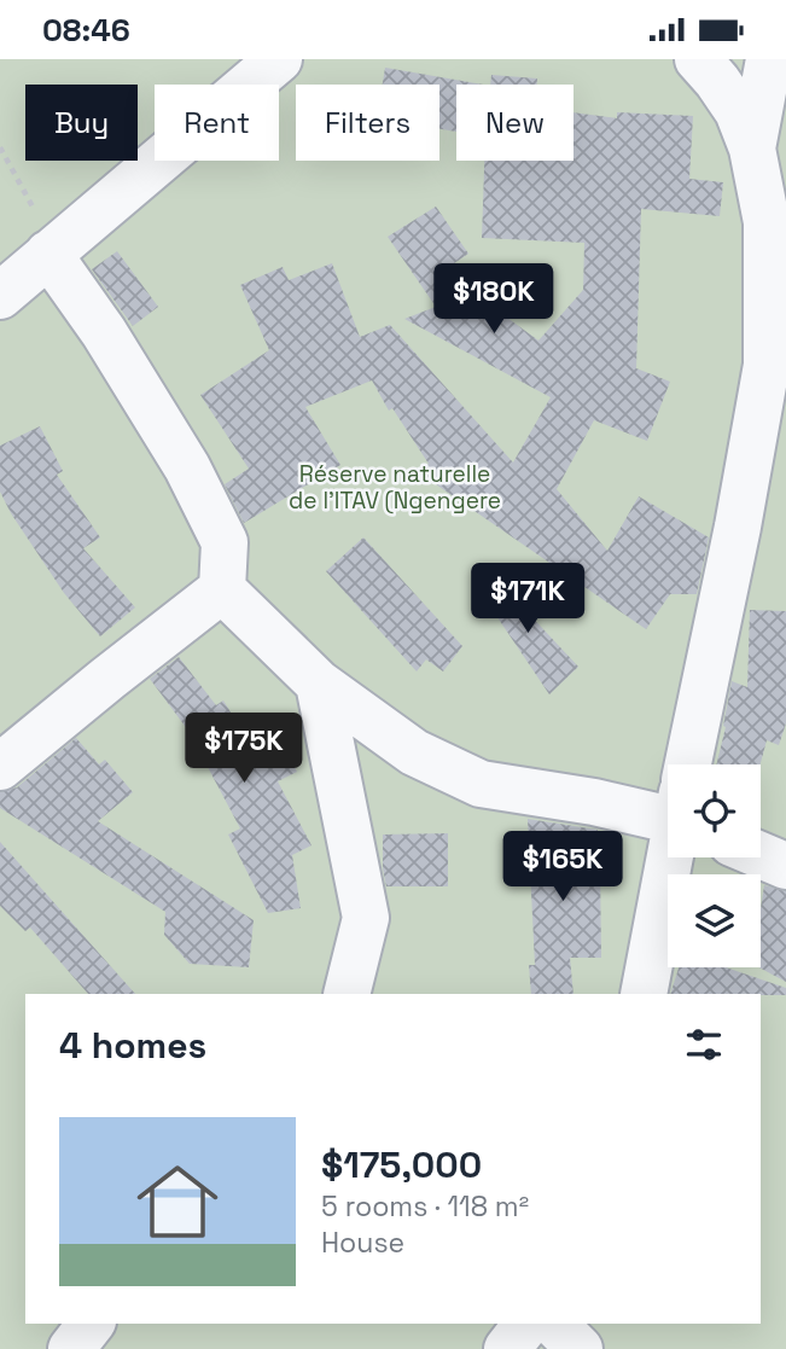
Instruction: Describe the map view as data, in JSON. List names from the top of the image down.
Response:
{
  "parks": ["Réserve naturelle de l'ITAV (Ngengere"],
  "page": {
    "status": "08:46",
    "chip": [
      "Buy",
      "Rent",
      "Filters",
      "New"
    ],
    "price": [
      "$180K",
      "$171K",
      "$175K",
      "$165K"
    ],
    "heading": "4 homes",
    "list": [
      {
        "name": "$175,000",
        "note": "5 rooms · 118 m² · House"
      }
    ]
  }
}
